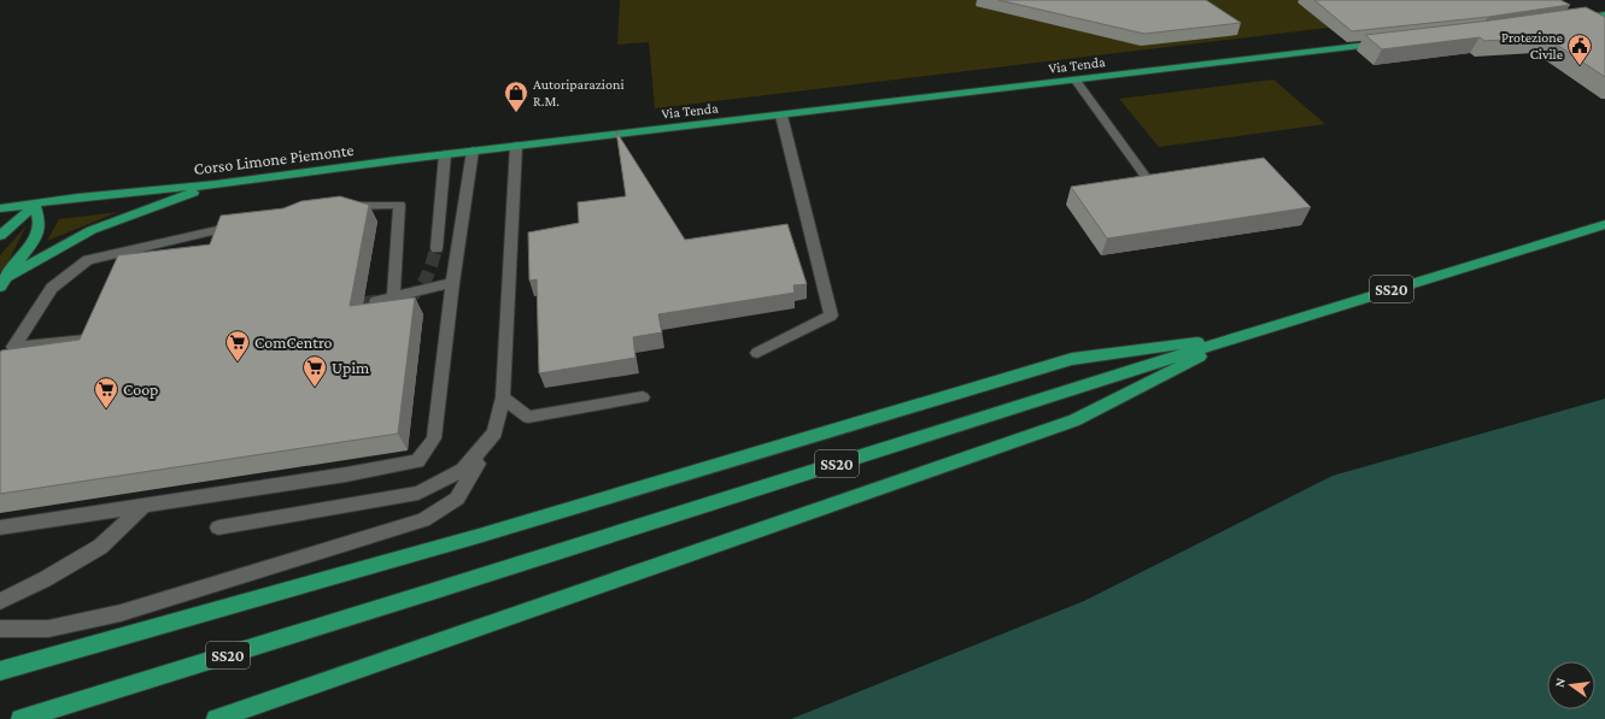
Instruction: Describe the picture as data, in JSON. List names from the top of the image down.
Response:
{
  "streets": {
    "main road": ["Via Tenda", "Corso Limone Piemonte", "SS20"]
  },
  "crossings": [
    ["Via Tenda", "Corso Limone Piemonte"]
  ],
  "places": {
    "public building": ["Protezione Civile"],
    "shop": ["Autoriparazioni R.M."],
    "supermarket": ["ComCentro", "Upim", "Coop"]
  },
  "north": "left"
}
